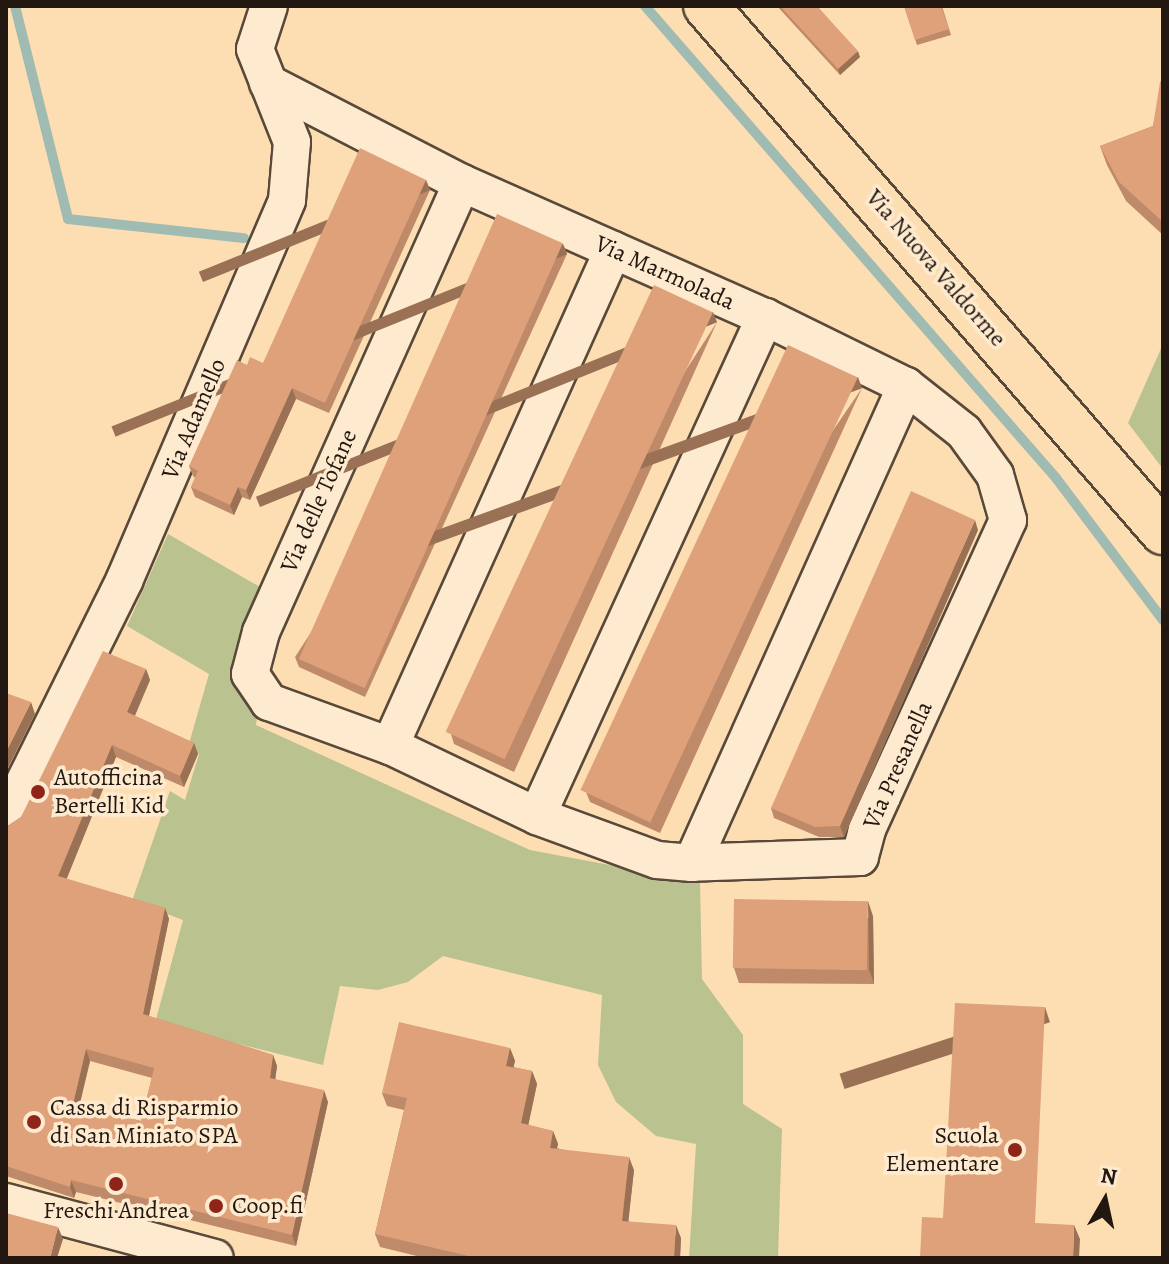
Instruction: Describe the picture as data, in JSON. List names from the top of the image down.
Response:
{
  "streets": {
    "main road": ["Via Nuova Valdorme"],
    "street": [
      "Via Marmolada",
      "Via Adamello",
      "Via delle Tofane",
      "Via Presanella"
    ]
  },
  "crossings": [
    ["Via Marmolada", "Via Adamello"],
    ["Via Marmolada", "Via delle Tofane"],
    ["Via Marmolada", "Via Presanella"],
    ["Via delle Tofane", "Via Presanella"]
  ],
  "places": [
    "Autofficina Bertelli Kid",
    "Cassa di Risparmio di San Miniato SPA",
    "Scuola Elementare",
    "Freschi Andrea",
    "Coop.fi"
  ],
  "north": "top"
}
